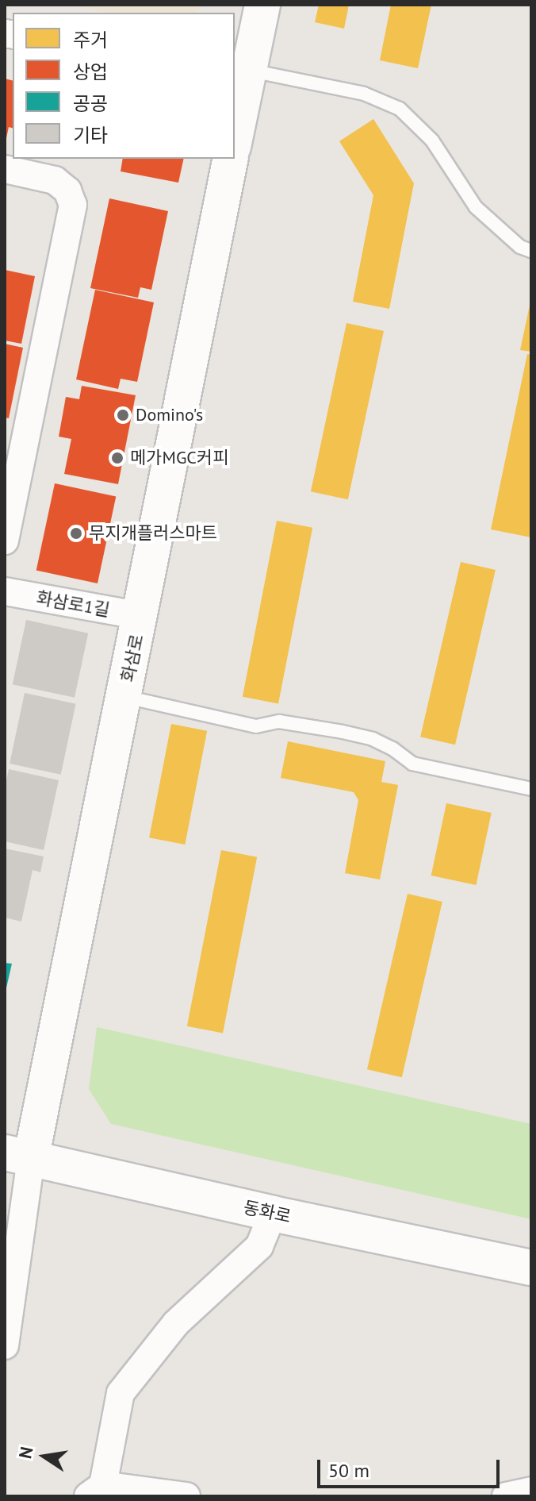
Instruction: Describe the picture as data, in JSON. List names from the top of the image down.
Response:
{
  "streets": {
    "street": ["화삼로1길", "화삼로", "동화로"]
  },
  "crossings": [
    ["화삼로1길", "화삼로"],
    ["화삼로", "동화로"]
  ],
  "places": ["Domino's", "메가MGC커피", "무지개플러스마트"],
  "legend": [
    "주거",
    "상업",
    "공공",
    "기타"
  ],
  "scale_bar": "50 m",
  "north": "left"
}
